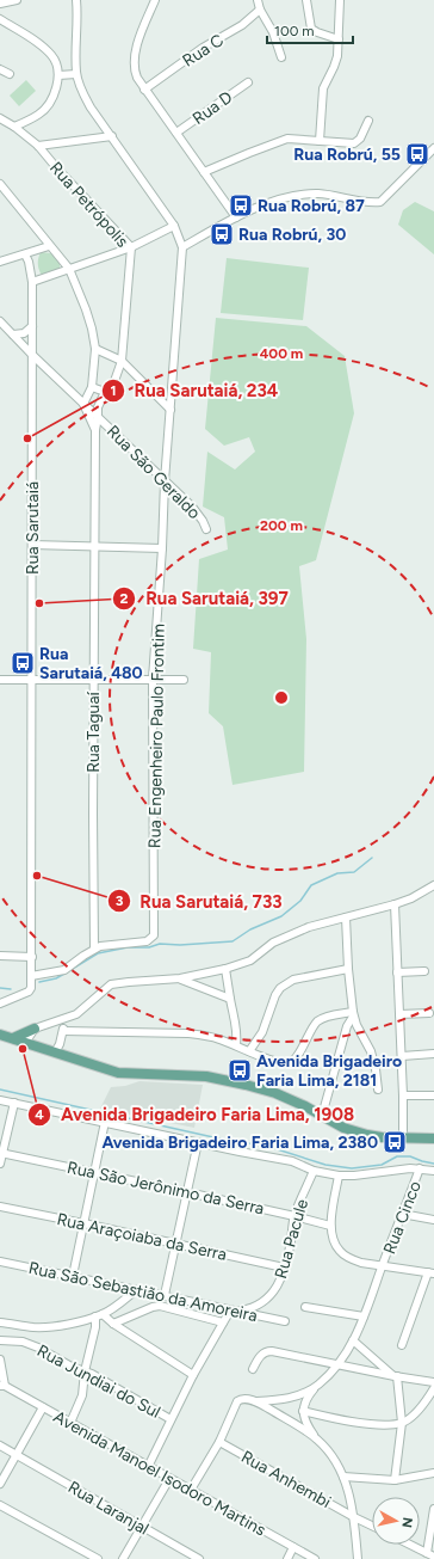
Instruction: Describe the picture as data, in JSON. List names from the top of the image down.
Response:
{
  "streets": {
    "street": [
      "Rua C",
      "Rua D",
      "Rua Petrópolis",
      "Rua São Geraldo",
      "Rua Sarutaiá",
      "Rua Taguaí",
      "Rua Engenheiro Paulo Frontim",
      "Rua São Jerônimo da Serra",
      "Rua Cinco",
      "Rua Araçoiaba da Serra",
      "Rua Pacule",
      "Rua São Sebastião da Amoreira",
      "Rua Jundiai do Sul",
      "Avenida Manoel Isodoro Martins",
      "Rua Anhembi",
      "Rua Laranjal"
    ]
  },
  "crossings": [
    ["Rua Petrópolis", "Rua São Geraldo"],
    ["Rua São Geraldo", "Rua Sarutaiá"],
    ["Rua São Geraldo", "Rua Taguaí"],
    ["Rua São Geraldo", "Rua Engenheiro Paulo Frontim"],
    ["Rua Taguaí", "Rua Engenheiro Paulo Frontim"],
    ["Rua São Jerônimo da Serra", "Rua Pacule"],
    ["Rua Araçoiaba da Serra", "Rua Pacule"],
    ["Rua Pacule", "Rua São Sebastião da Amoreira"]
  ],
  "places": {
    "bus stop": [
      "Rua Robrú, 55",
      "Rua Robrú, 87",
      "Rua Robrú, 30",
      "Rua Sarutaiá, 480",
      "Avenida Brigadeiro Faria Lima, 2181",
      "Avenida Brigadeiro Faria Lima, 2380"
    ],
    "other": [
      "Rua Sarutaiá, 234",
      "Rua Sarutaiá, 397",
      "Rua Sarutaiá, 733",
      "Avenida Brigadeiro Faria Lima, 1908"
    ]
  },
  "scale_bar": "100 m",
  "north": "right",
  "rings": ["400 m", "200 m"]
}
